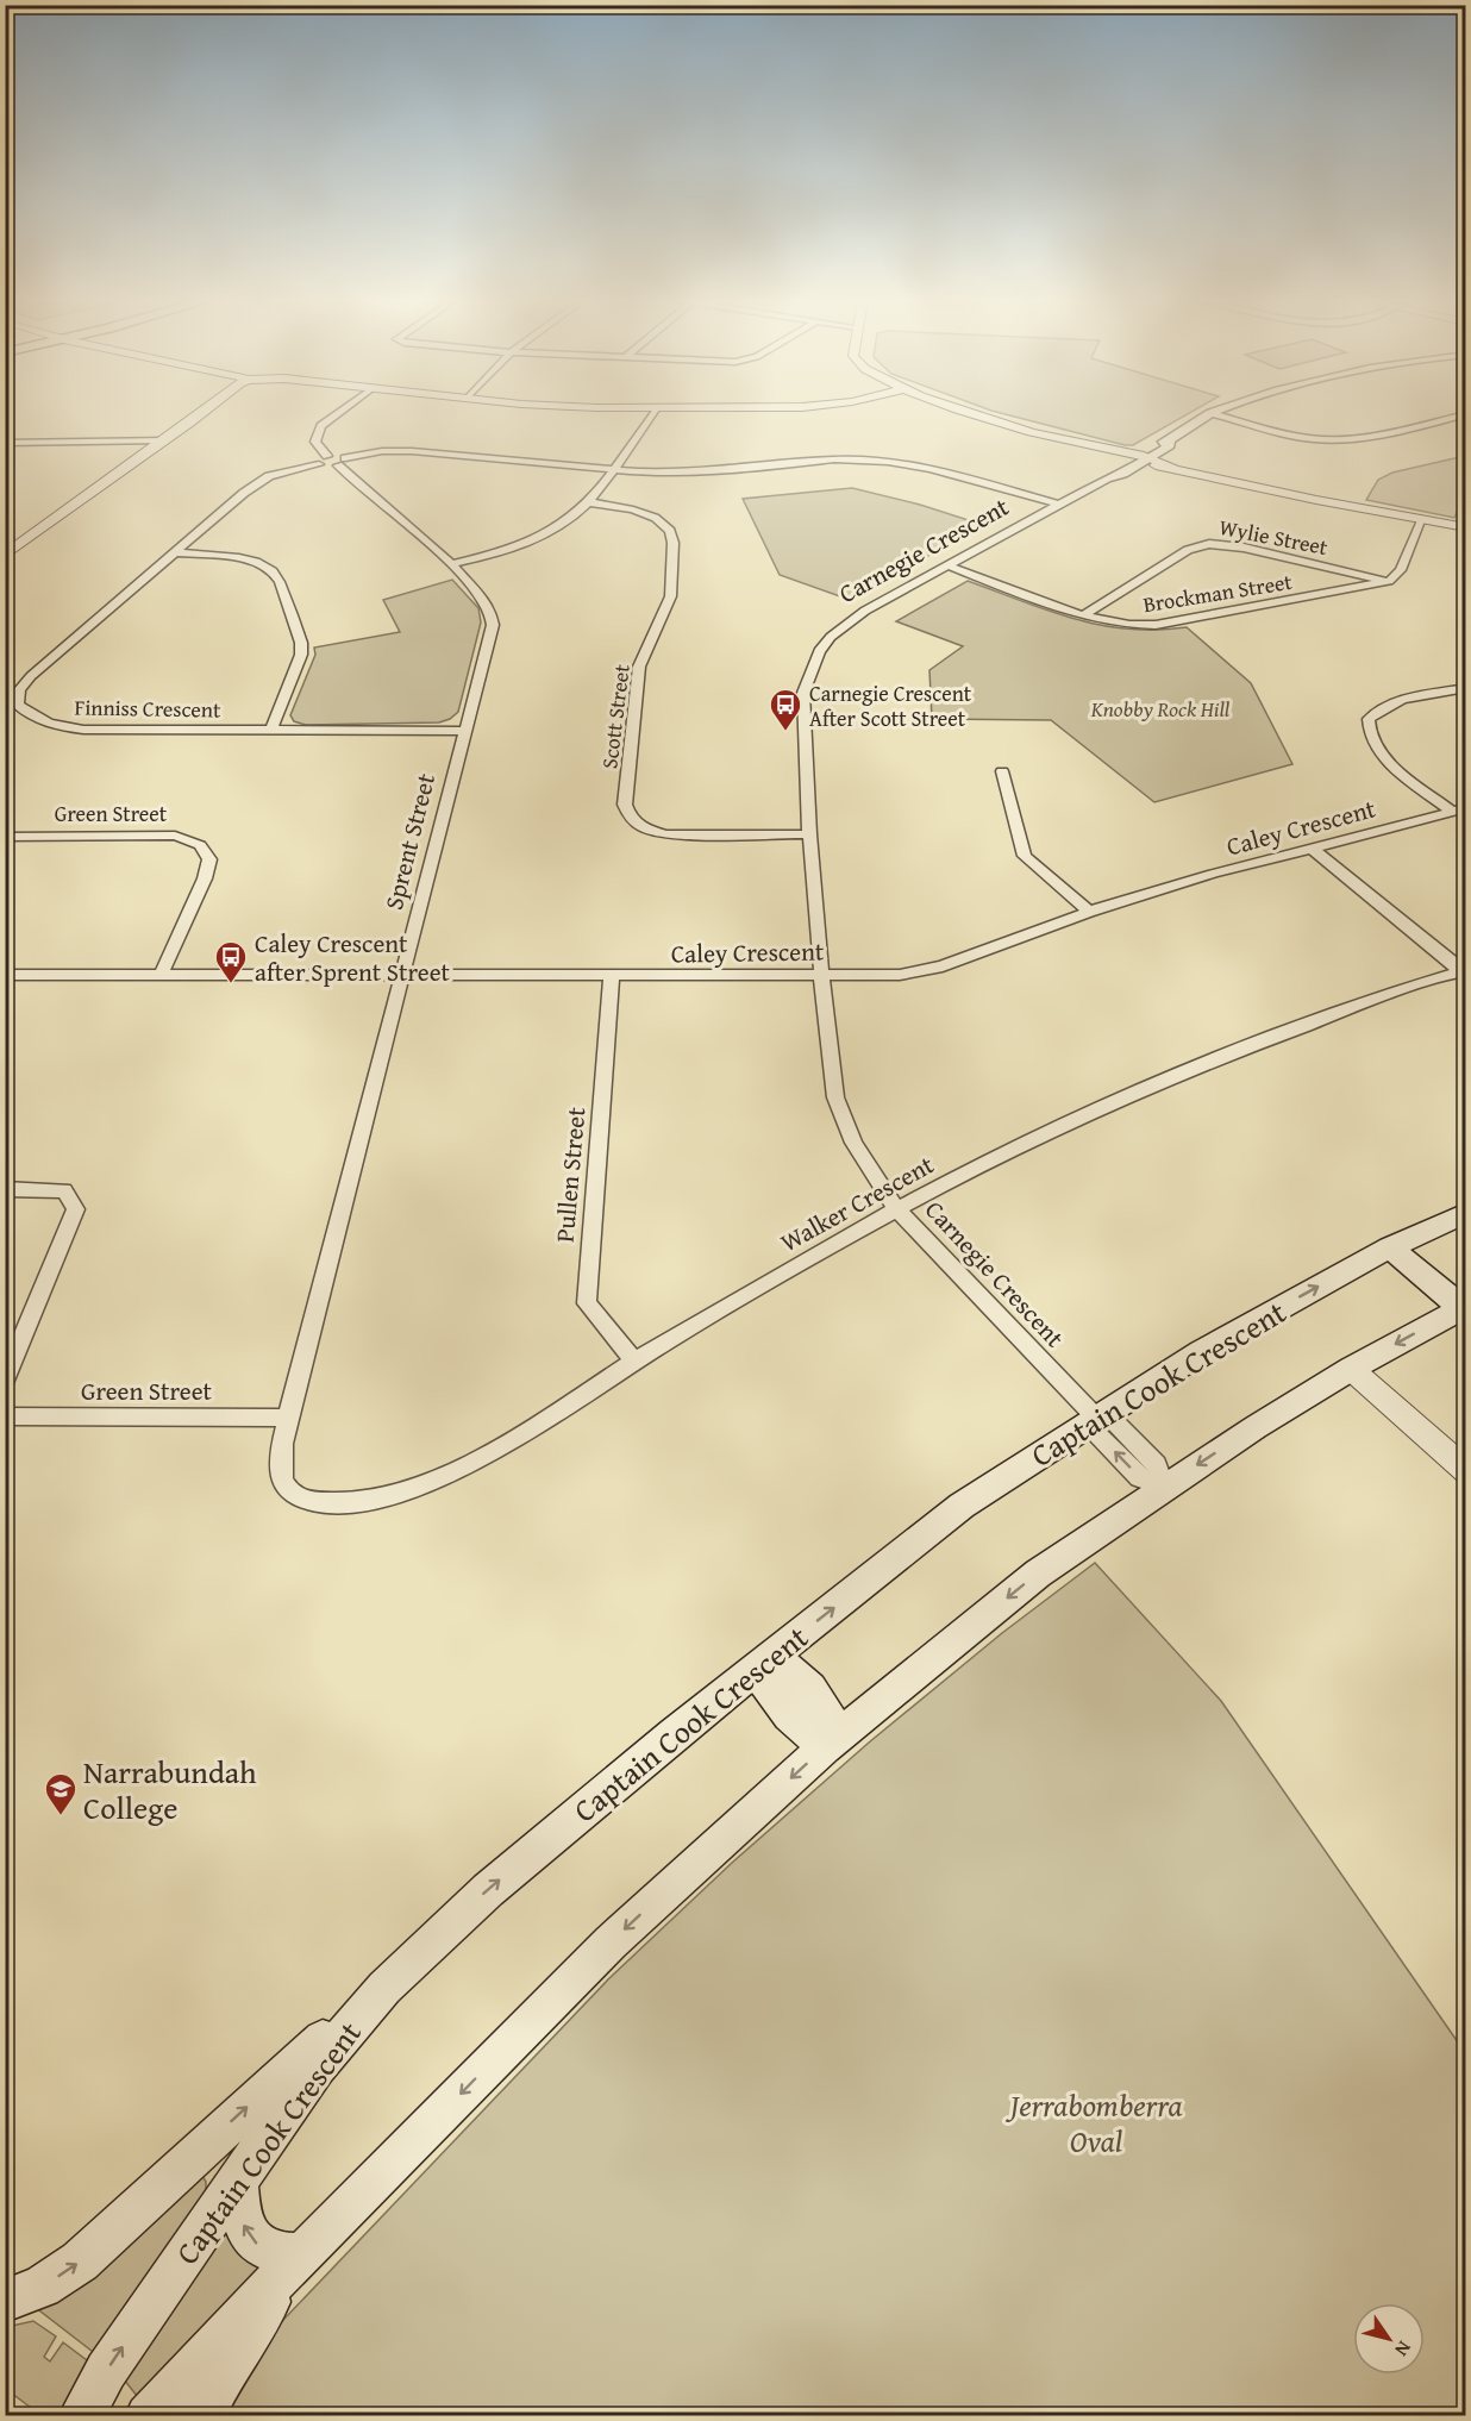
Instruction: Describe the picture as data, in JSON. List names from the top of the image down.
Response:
{
  "streets": {
    "main road": ["Captain Cook Crescent"],
    "street": [
      "Wylie Street",
      "Carnegie Crescent",
      "Brockman Street",
      "Finniss Crescent",
      "Scott Street",
      "Green Street",
      "Caley Crescent",
      "Sprent Street",
      "Pullen Street",
      "Walker Crescent"
    ]
  },
  "crossings": [
    ["Wylie Street", "Brockman Street"],
    ["Carnegie Crescent", "Brockman Street"],
    ["Carnegie Crescent", "Scott Street"],
    ["Carnegie Crescent", "Caley Crescent"],
    ["Carnegie Crescent", "Walker Crescent"],
    ["Carnegie Crescent", "Captain Cook Crescent"],
    ["Finniss Crescent", "Sprent Street"],
    ["Green Street", "Caley Crescent"],
    ["Green Street", "Sprent Street"],
    ["Caley Crescent", "Sprent Street"],
    ["Caley Crescent", "Pullen Street"],
    ["Sprent Street", "Walker Crescent"],
    ["Pullen Street", "Walker Crescent"]
  ],
  "parks": ["Knobby Rock Hill", "Jerrabomberra Oval"],
  "places": {
    "bus stop": ["Carnegie Crescent After Scott Street", "Caley Crescent after Sprent Street"],
    "school or university": ["Narrabundah College"]
  },
  "north": "bottom right"
}
